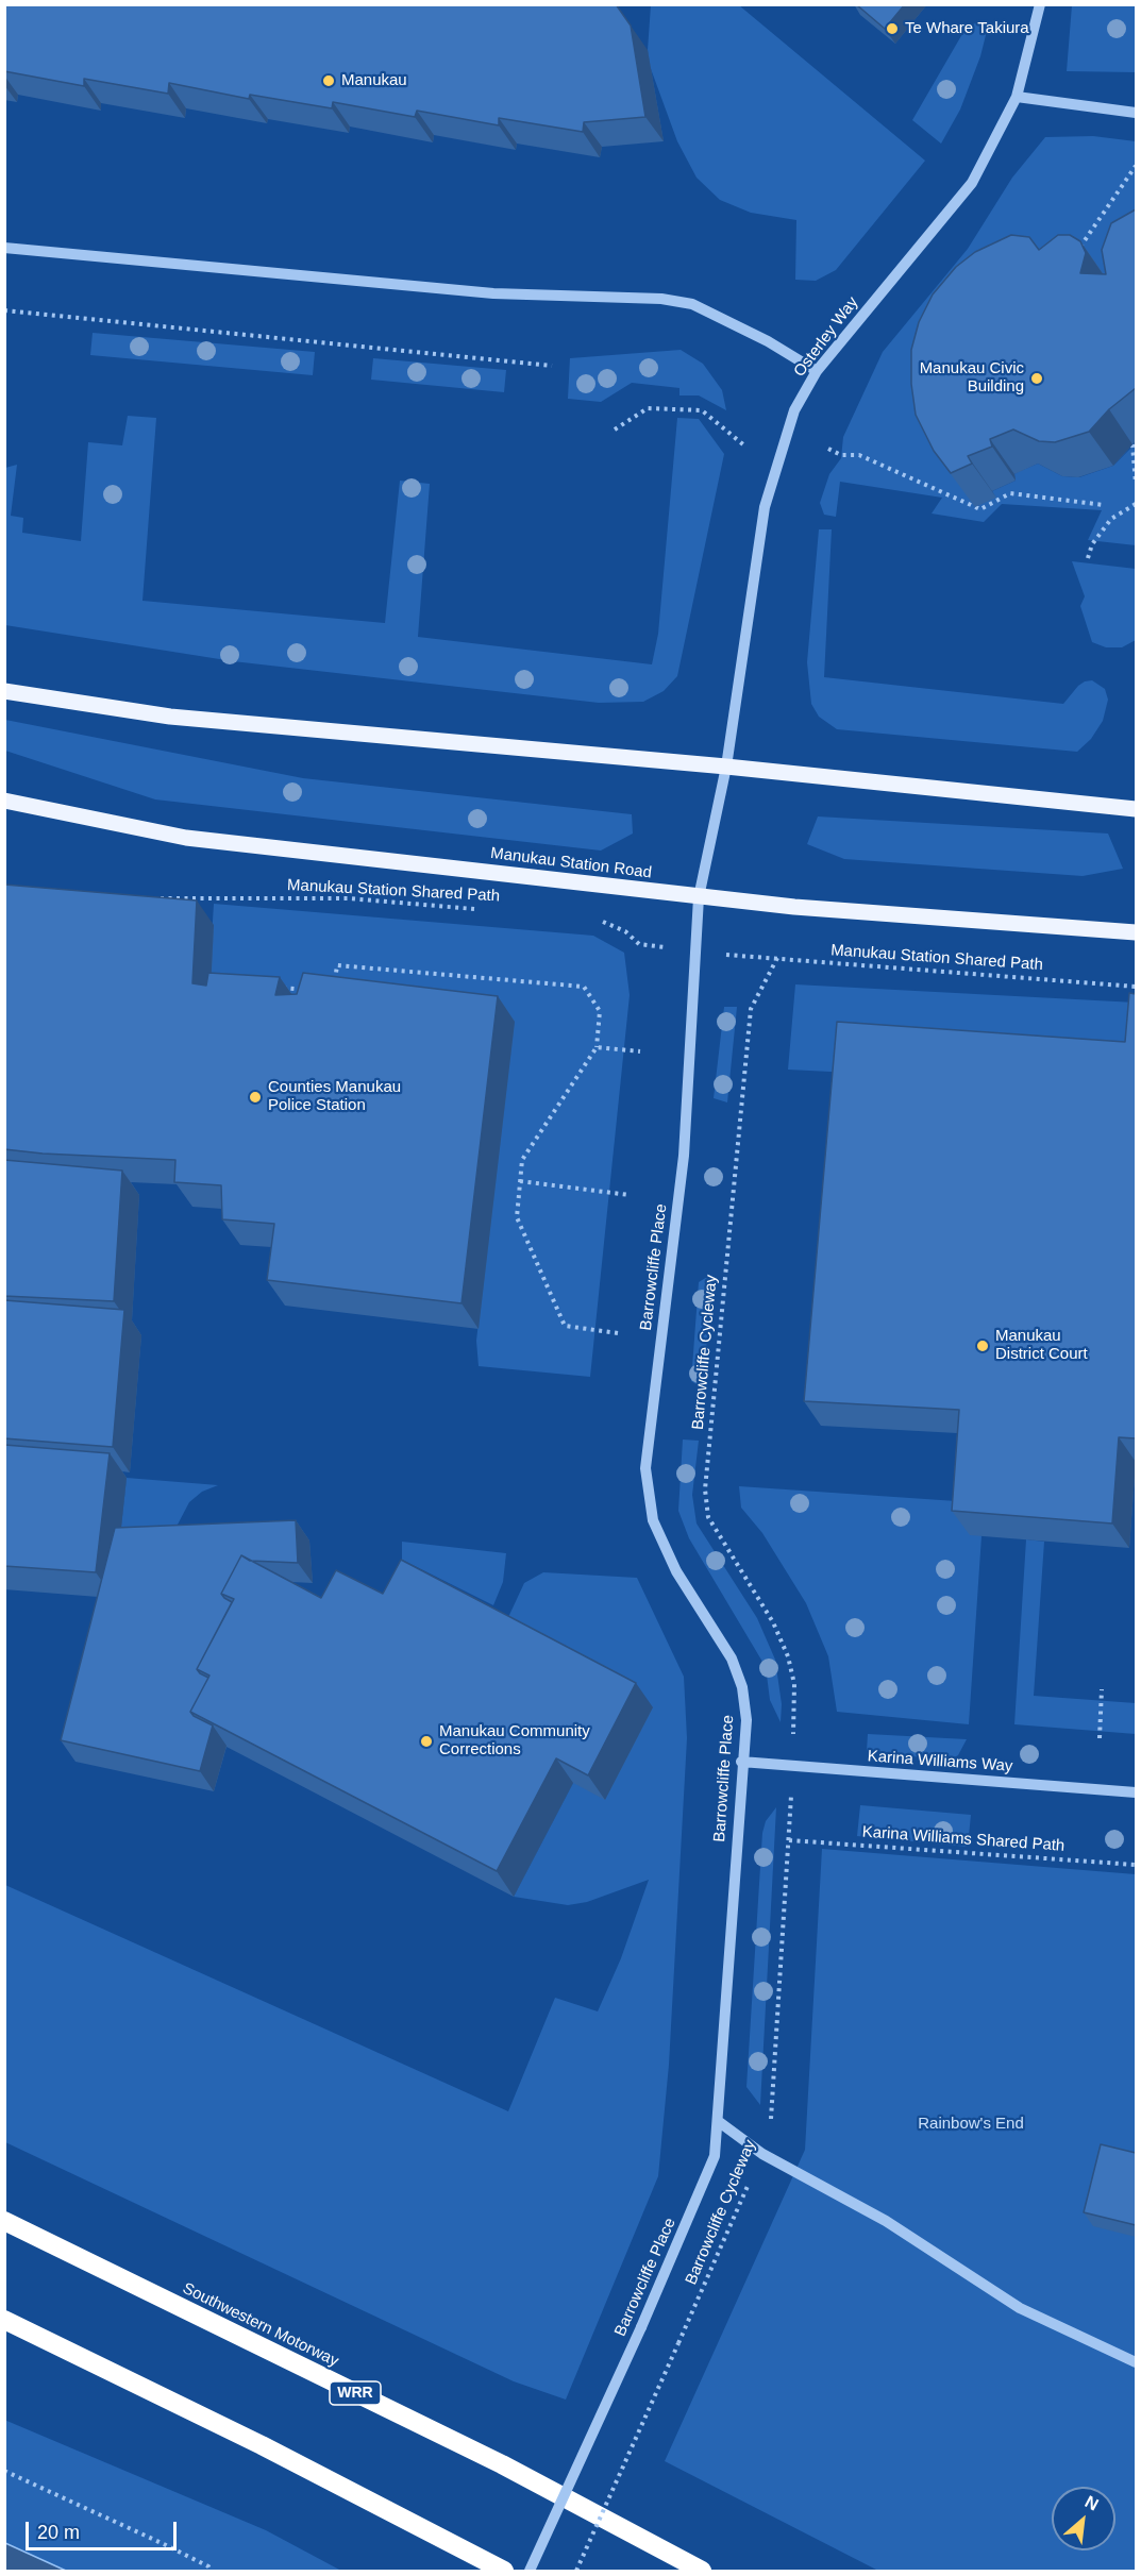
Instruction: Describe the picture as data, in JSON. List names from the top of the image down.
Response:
{
  "streets": {
    "highway": ["Southwestern Motorway", "WRR"],
    "main road": ["Manukau Station Road"],
    "street": ["Osterley Way", "Barrowcliffe Place", "Karina Williams Way"],
    "path": ["Manukau Station Shared Path", "Barrowcliffe Cycleway", "Karina Williams Shared Path"]
  },
  "crossings": [
    ["Osterley Way", "Manukau Station Road"],
    ["Osterley Way", "Barrowcliffe Place"],
    ["Manukau Station Road", "Barrowcliffe Place"],
    ["Manukau Station Shared Path", "Barrowcliffe Cycleway"],
    ["Barrowcliffe Place", "Karina Williams Way"],
    ["Barrowcliffe Cycleway", "Karina Williams Shared Path"]
  ],
  "parks": ["Rainbow's End"],
  "places": [
    "Te Whare Takiura",
    "Manukau",
    "Manukau Civic Building",
    "Counties Manukau Police Station",
    "Manukau District Court",
    "Manukau Community Corrections"
  ],
  "scale_bar": "20 m",
  "north": "top right"
}
